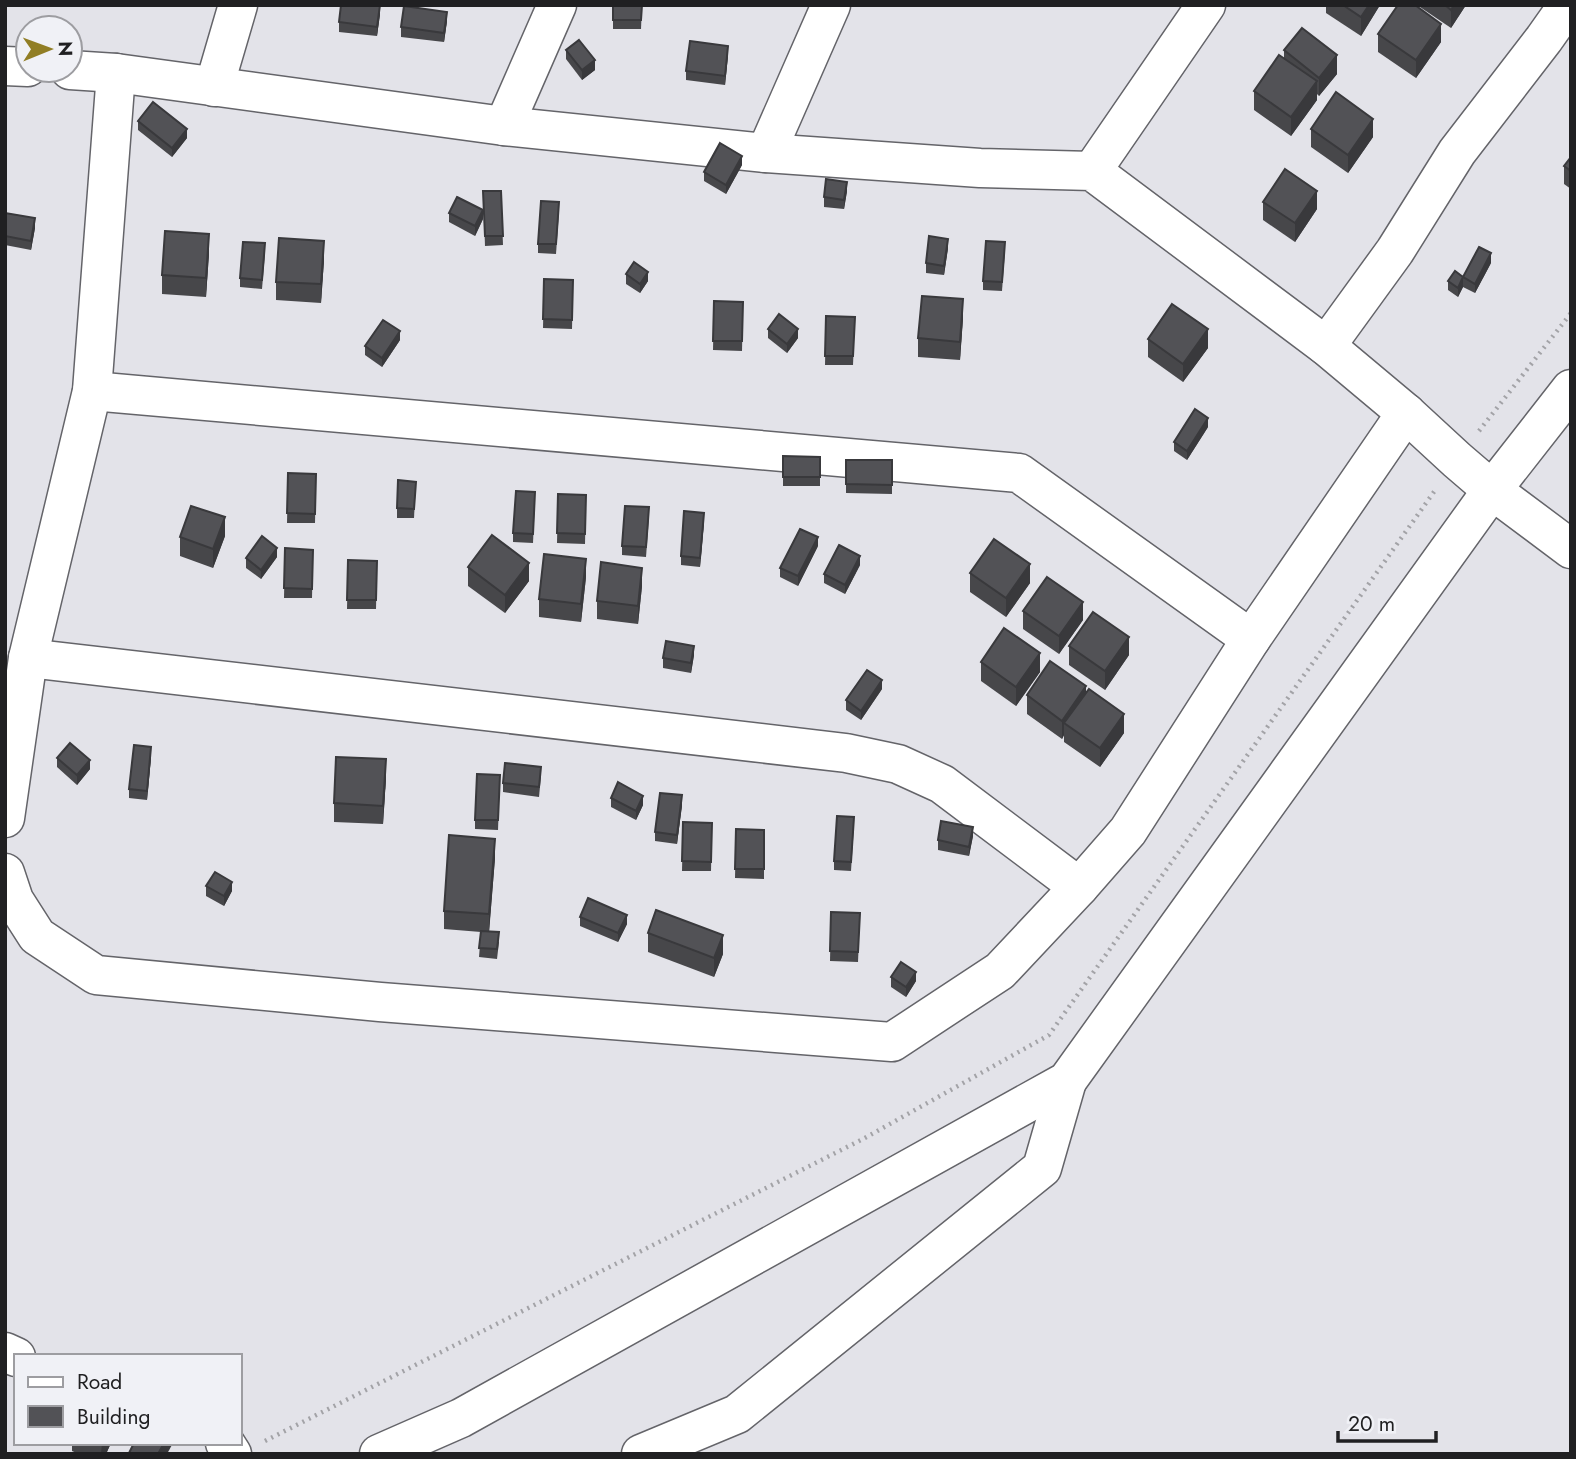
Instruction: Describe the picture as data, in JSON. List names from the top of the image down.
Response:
{
  "legend": ["Road", "Building"],
  "scale_bar": "20 m",
  "north": "right"
}
